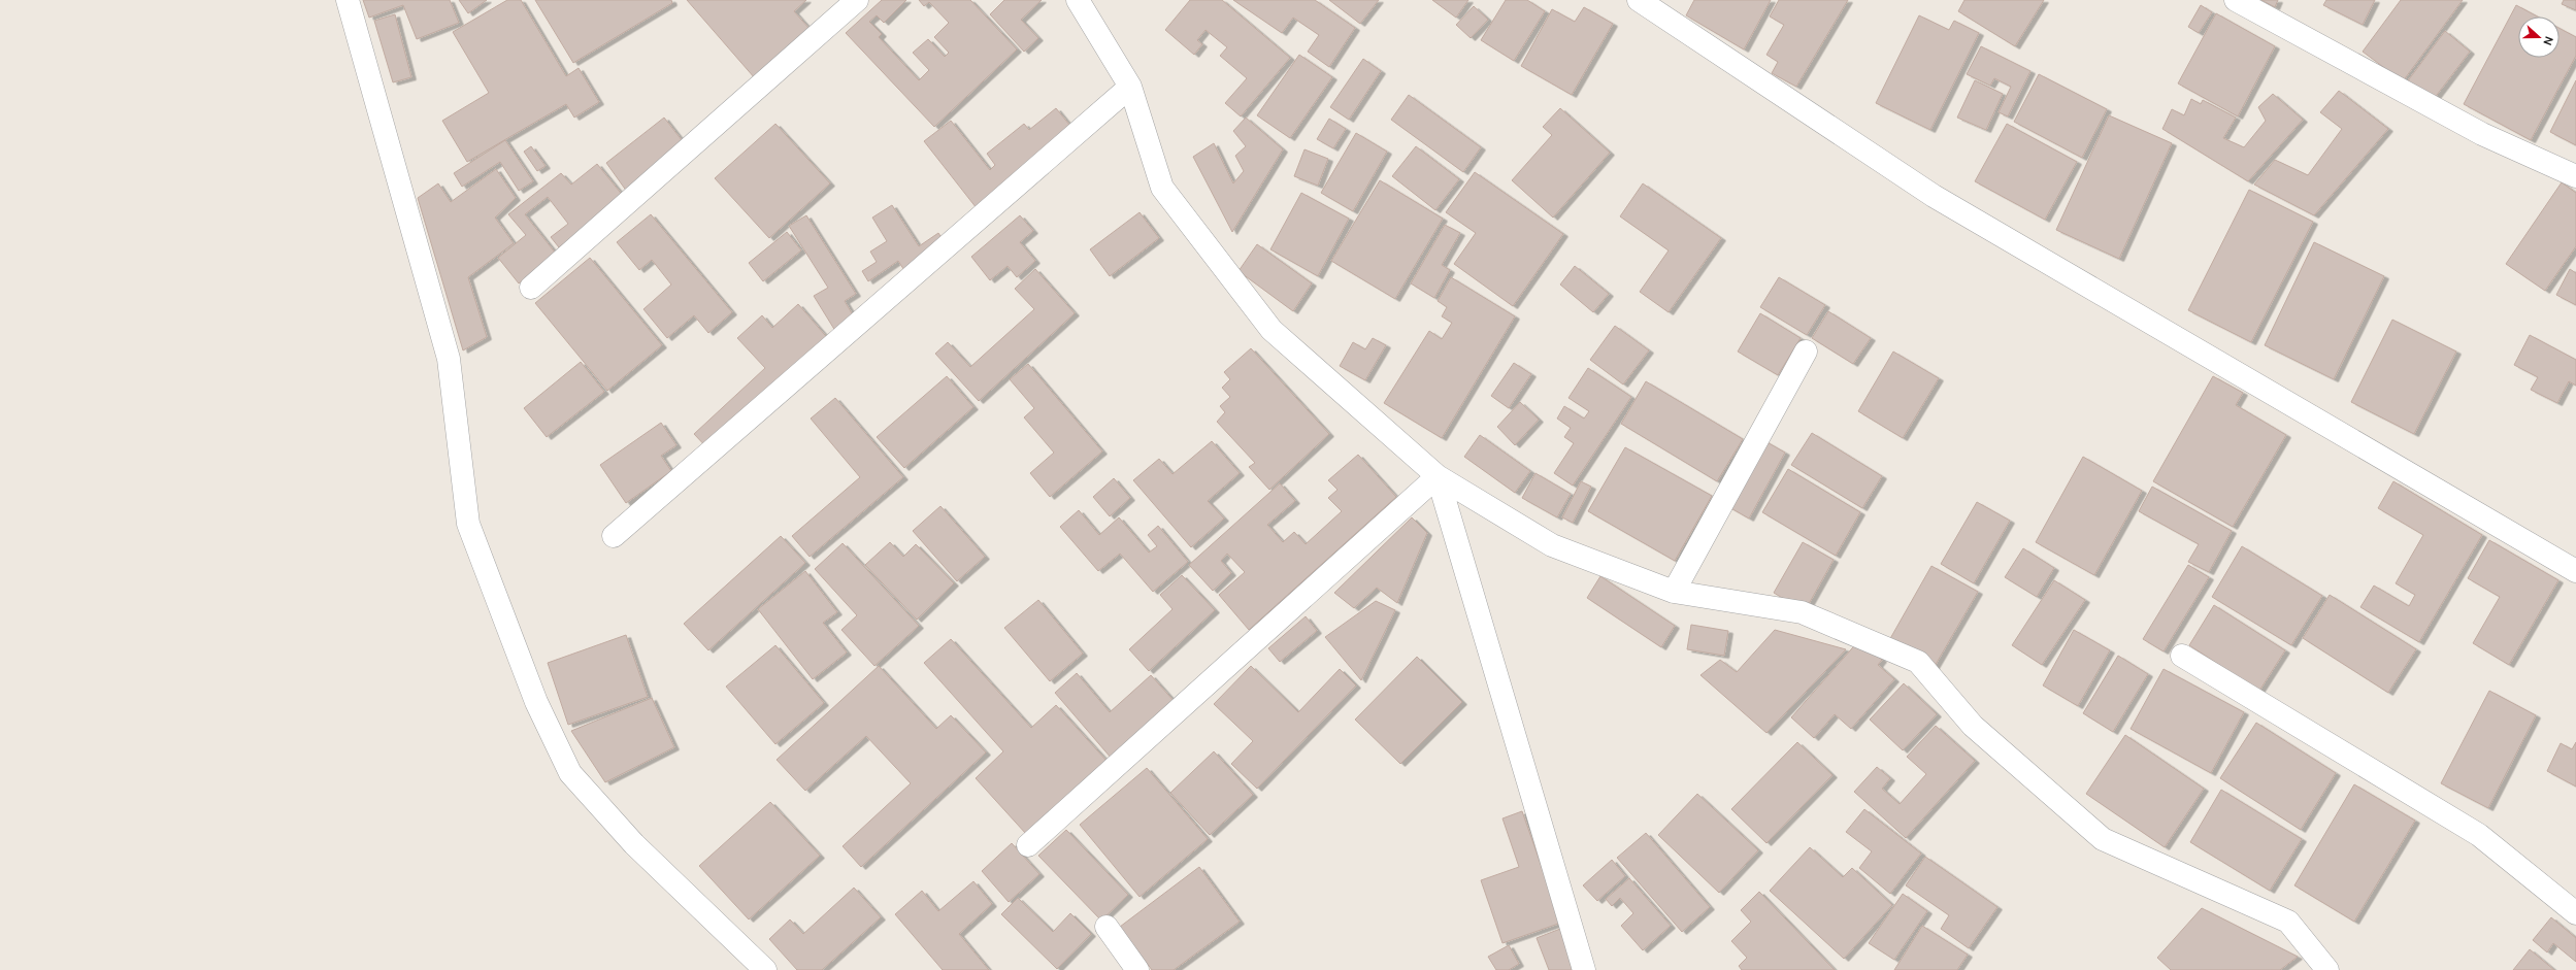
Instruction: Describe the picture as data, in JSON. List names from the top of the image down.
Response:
{
  "north": "right"
}
